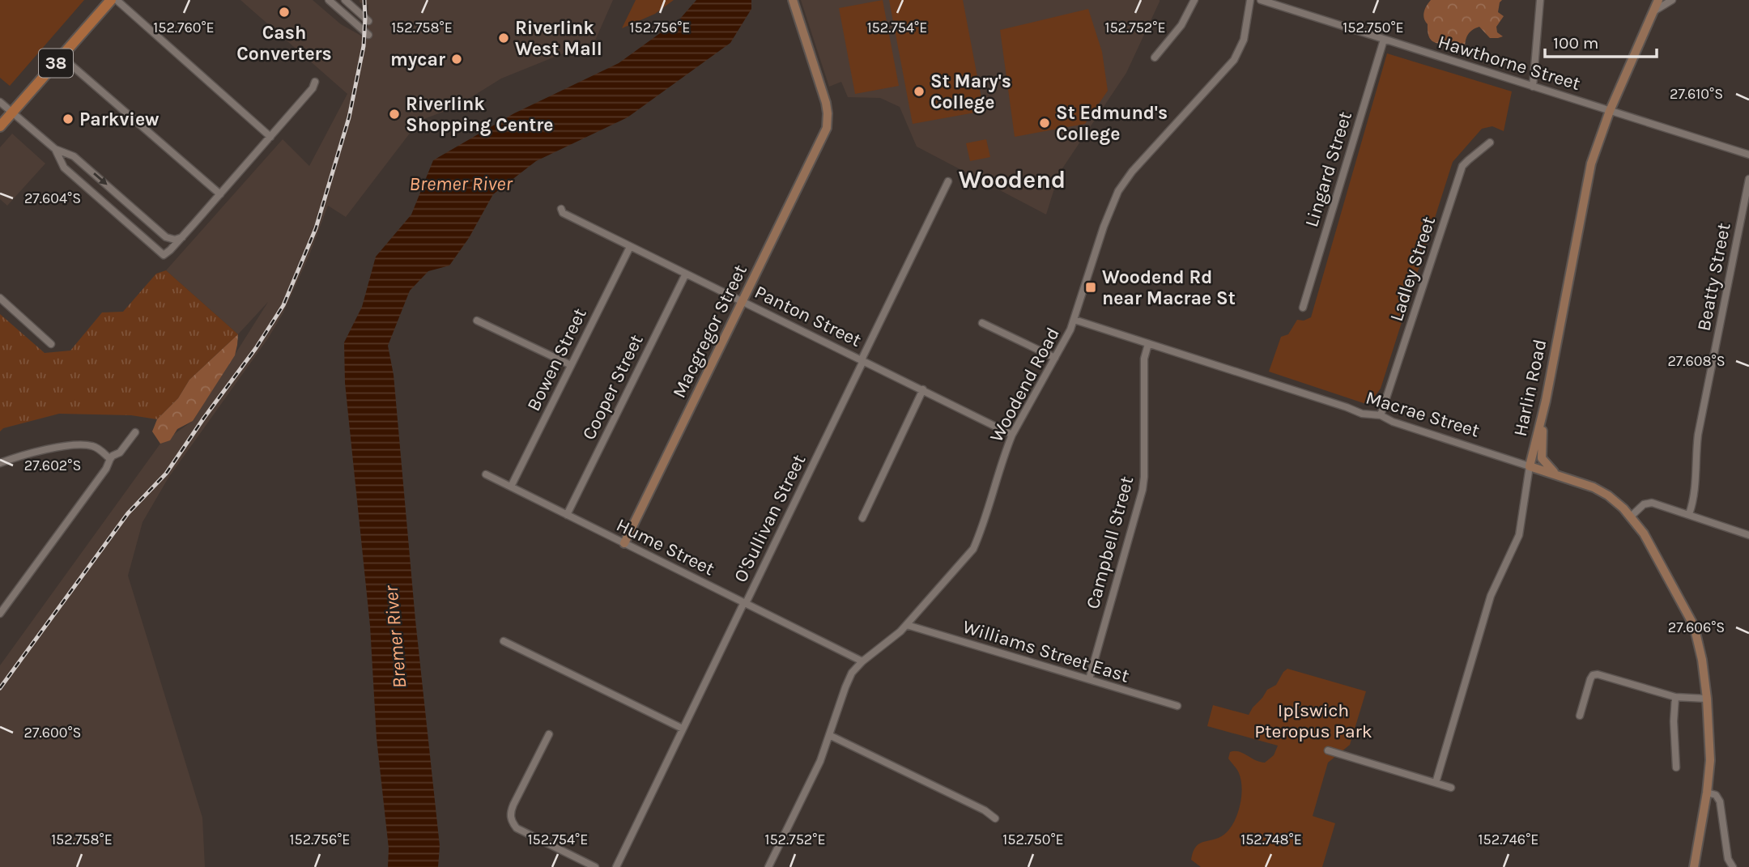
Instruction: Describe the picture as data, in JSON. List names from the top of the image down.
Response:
{
  "streets": {
    "main road": [
      "38",
      "Macgregor Street",
      "Harlin Road",
      "Macrae Street"
    ],
    "street": [
      "Hawthorne Street",
      "Lingard Street",
      "Ladley Street",
      "Beatty Street",
      "Panton Street",
      "Bowen Street",
      "Woodend Road",
      "Cooper Street",
      "O'Sullivan Street",
      "Campbell Street",
      "Hume Street",
      "Williams Street East"
    ]
  },
  "crossings": [
    ["Hawthorne Street", "Lingard Street"],
    ["Hawthorne Street", "Harlin Road"],
    ["Ladley Street", "Macrae Street"],
    ["Panton Street", "Macgregor Street"],
    ["Panton Street", "Bowen Street"],
    ["Panton Street", "Woodend Road"],
    ["Panton Street", "Cooper Street"],
    ["Panton Street", "O'Sullivan Street"],
    ["Macgregor Street", "Hume Street"],
    ["Bowen Street", "Hume Street"],
    ["Woodend Road", "Macrae Street"],
    ["Woodend Road", "Hume Street"],
    ["Woodend Road", "Williams Street East"],
    ["Cooper Street", "Hume Street"],
    ["Harlin Road", "Macrae Street"],
    ["Macrae Street", "Campbell Street"],
    ["O'Sullivan Street", "Hume Street"],
    ["Campbell Street", "Williams Street East"]
  ],
  "districts": ["Woodend"],
  "water": ["Bremer River"],
  "parks": ["Ip[swich Pteropus Park"],
  "places": {
    "other": [
      "Cash Converters",
      "Riverlink West Mall",
      "mycar",
      "St Mary's College",
      "Riverlink Shopping Centre",
      "Parkview",
      "St Edmund's College"
    ],
    "transit": ["Woodend Rd near Macrae St"]
  },
  "scale_bar": "100 m",
  "coordinates": [
    "152.760°E",
    "152.758°E",
    "152.756°E",
    "152.754°E",
    "152.752°E",
    "152.750°E",
    "27.610°S",
    "27.604°S",
    "27.608°S",
    "27.602°S",
    "27.606°S",
    "27.600°S",
    "152.748°E",
    "152.746°E"
  ]
}
